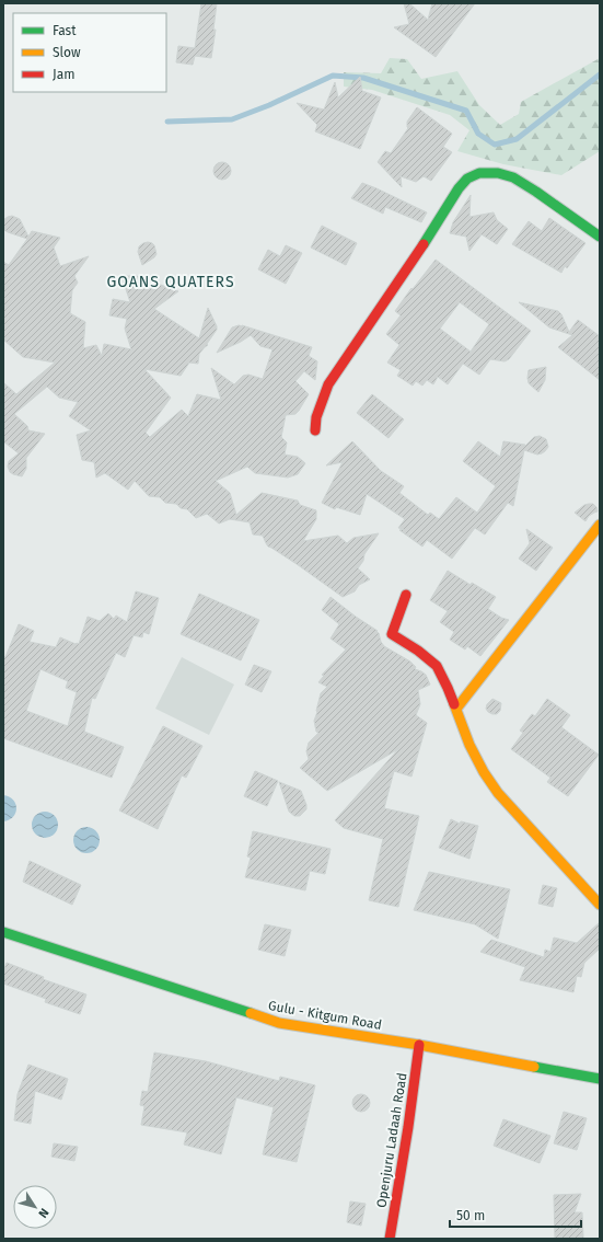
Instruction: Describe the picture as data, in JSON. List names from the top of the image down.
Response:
{
  "streets": {
    "street": ["Gulu - Kitgum Road", "Openjuru Ladaah Road"]
  },
  "crossings": [
    ["Gulu - Kitgum Road", "Openjuru Ladaah Road"]
  ],
  "districts": ["GOANS QUATERS"],
  "legend": ["Fast", "Slow", "Jam"],
  "scale_bar": "50 m",
  "north": "bottom right"
}
